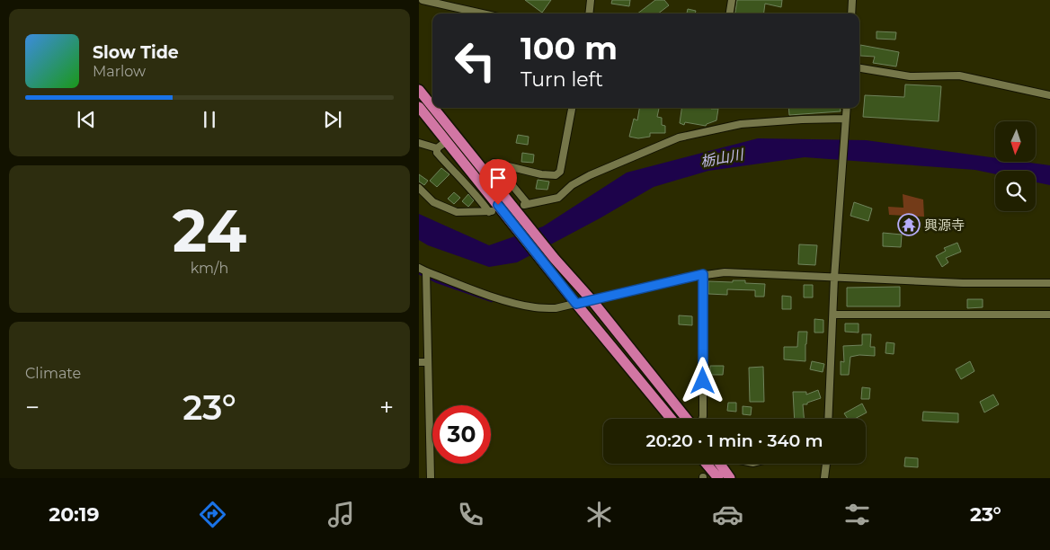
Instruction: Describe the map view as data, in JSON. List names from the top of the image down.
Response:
{
  "water": ["栃山川"],
  "places": {
    "temple": ["興源寺"]
  },
  "north": "bottom",
  "page": {
    "turn": ["100 m", "Turn left"],
    "song": ["Slow Tide", "Marlow"],
    "tile": [
      ["24", "km/h"],
      "Climate"
    ],
    "heat": ["−", "23°", "+"],
    "limit": "30",
    "trip": "20:20 · 1 min · 340 m",
    "tabs": ["20:19", "23°"]
  }
}
